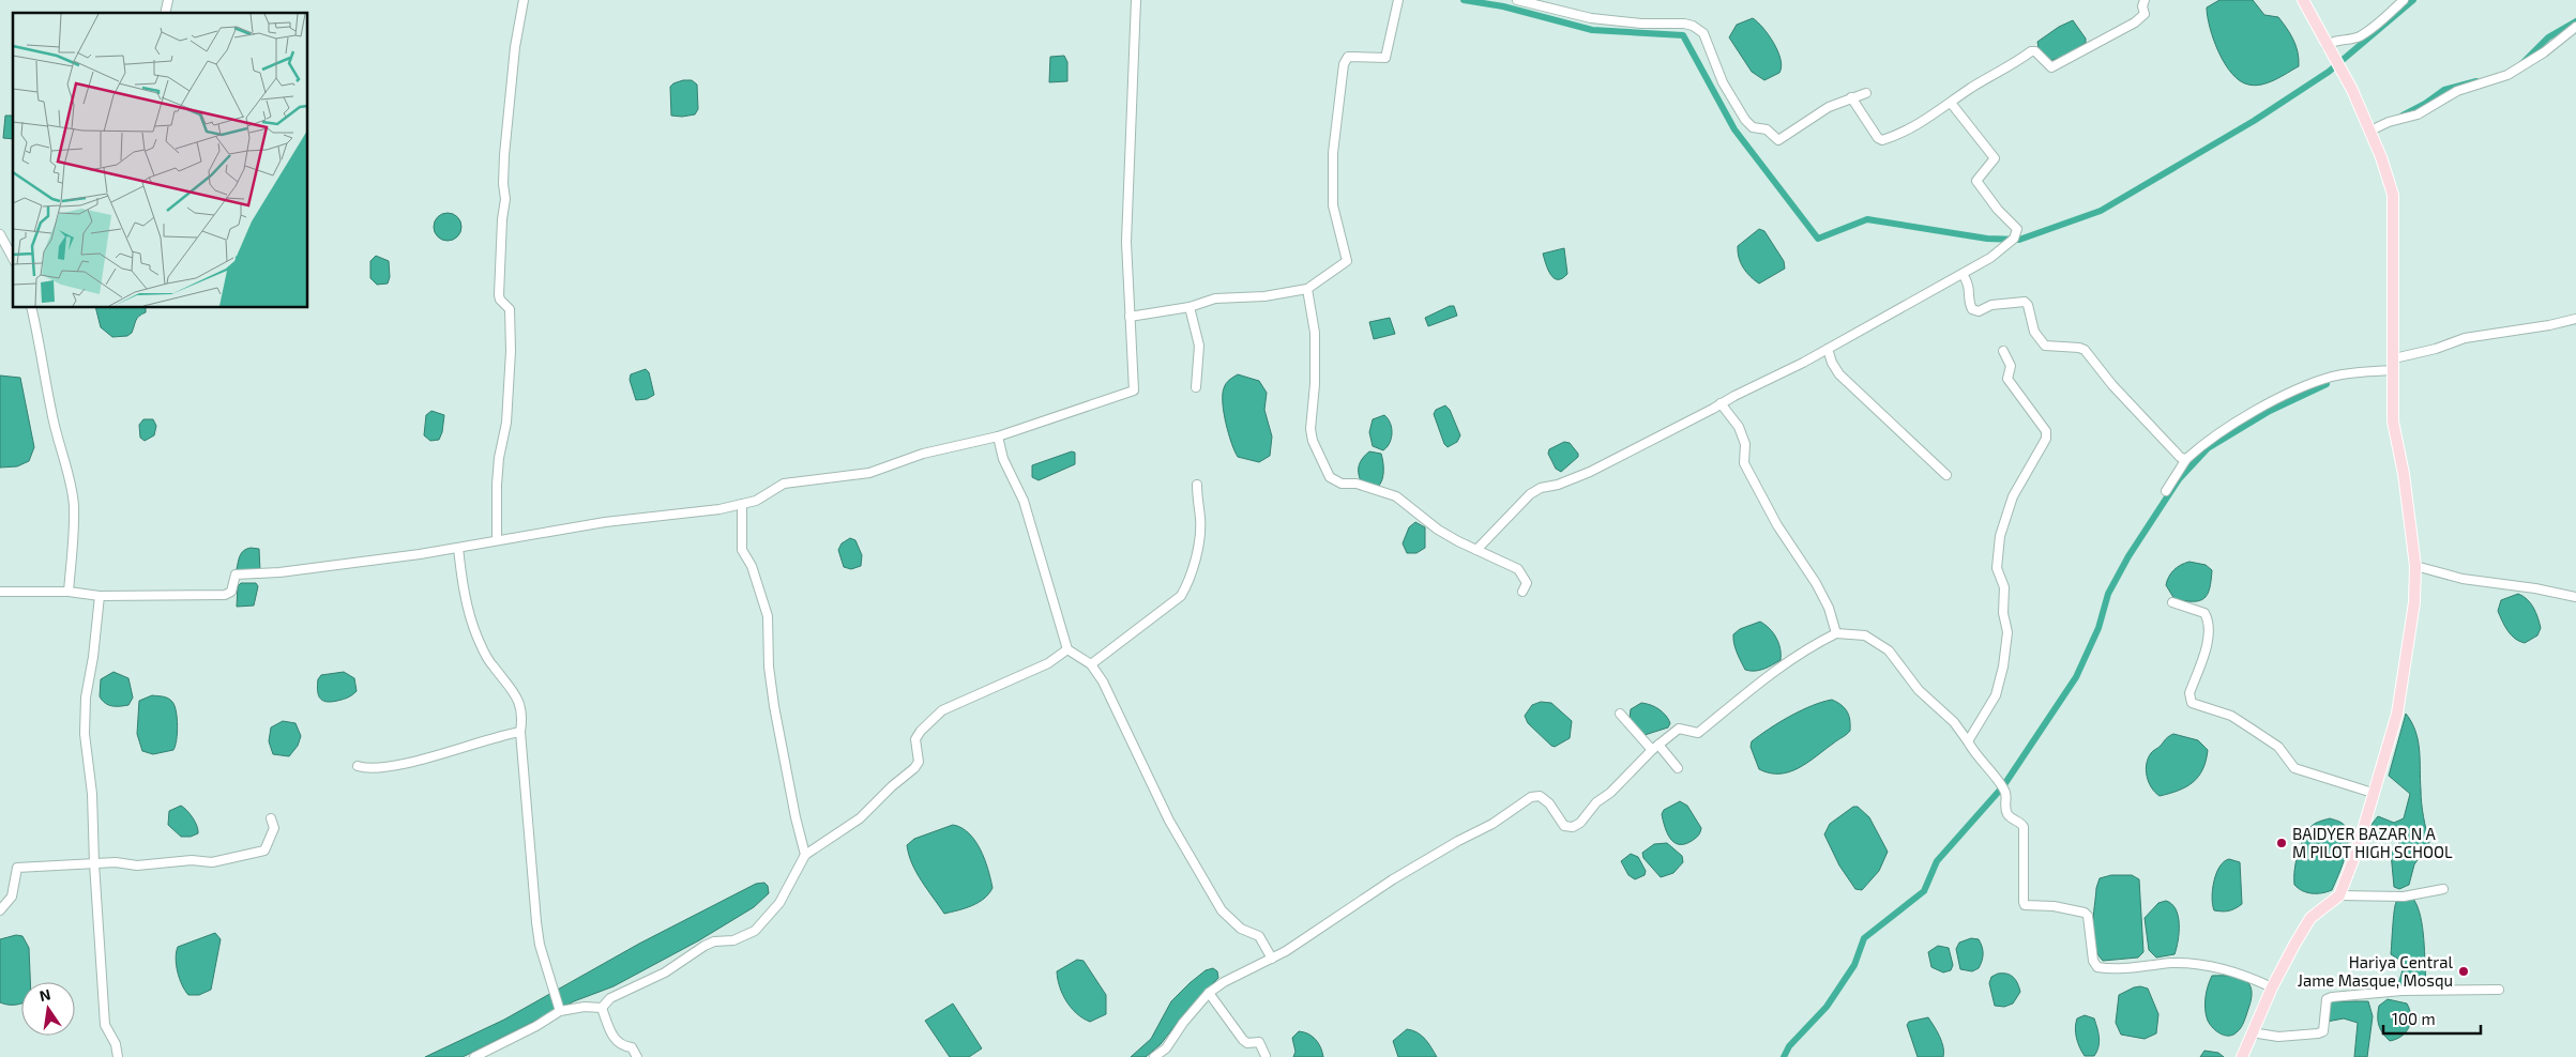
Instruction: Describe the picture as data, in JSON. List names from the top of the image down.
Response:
{
  "places": ["BAIDYER BAZAR N A M PILOT HIGH SCHOOL", "Hariya Central Jame Masque, Mosqu"],
  "scale_bar": "100 m",
  "north": "top"
}
